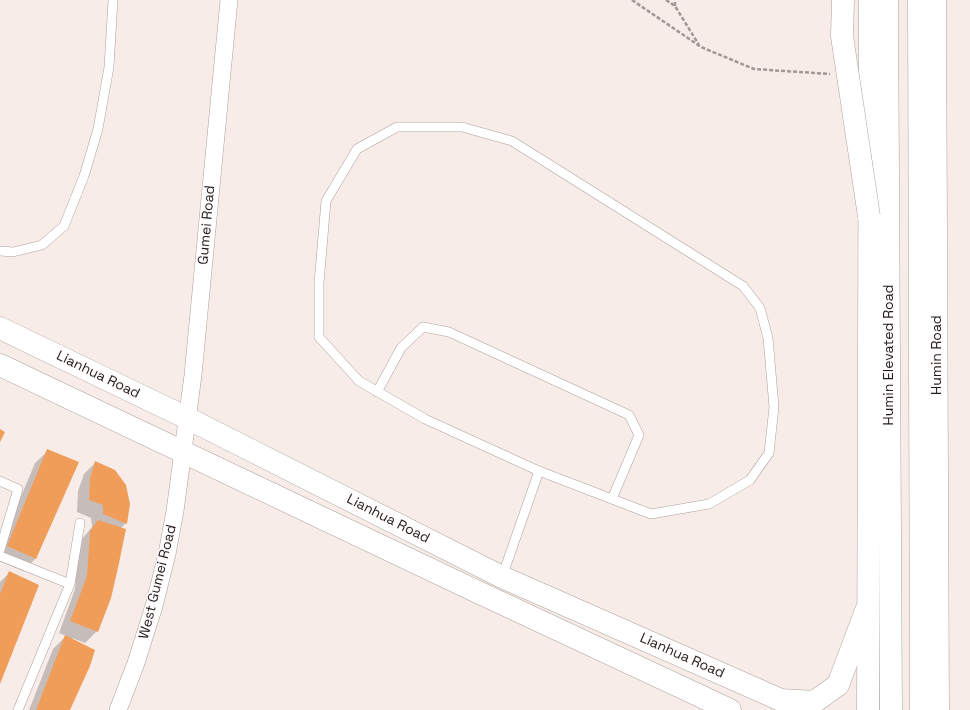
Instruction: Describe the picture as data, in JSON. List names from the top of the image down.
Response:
{
  "streets": {
    "main road": ["Humin Elevated Road", "Humin Road", "Lianhua Road"],
    "street": ["Gumei Road", "West Gumei Road"]
  },
  "crossings": [
    ["Gumei Road", "Lianhua Road"],
    ["Gumei Road", "West Gumei Road"],
    ["Lianhua Road", "West Gumei Road"]
  ]
}
